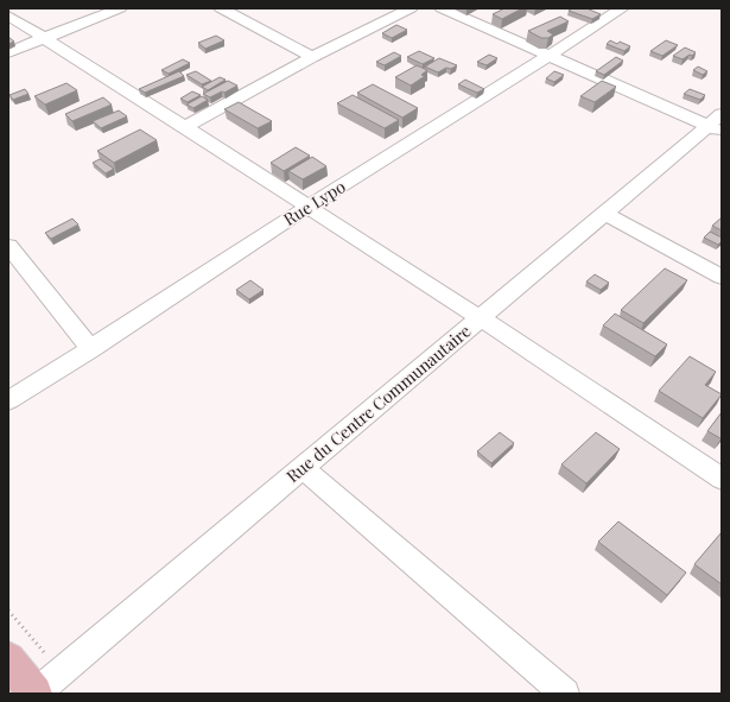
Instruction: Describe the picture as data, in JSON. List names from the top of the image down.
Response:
{
  "streets": {
    "street": ["Rue Lypo", "Rue du Centre Communautaire"]
  }
}
